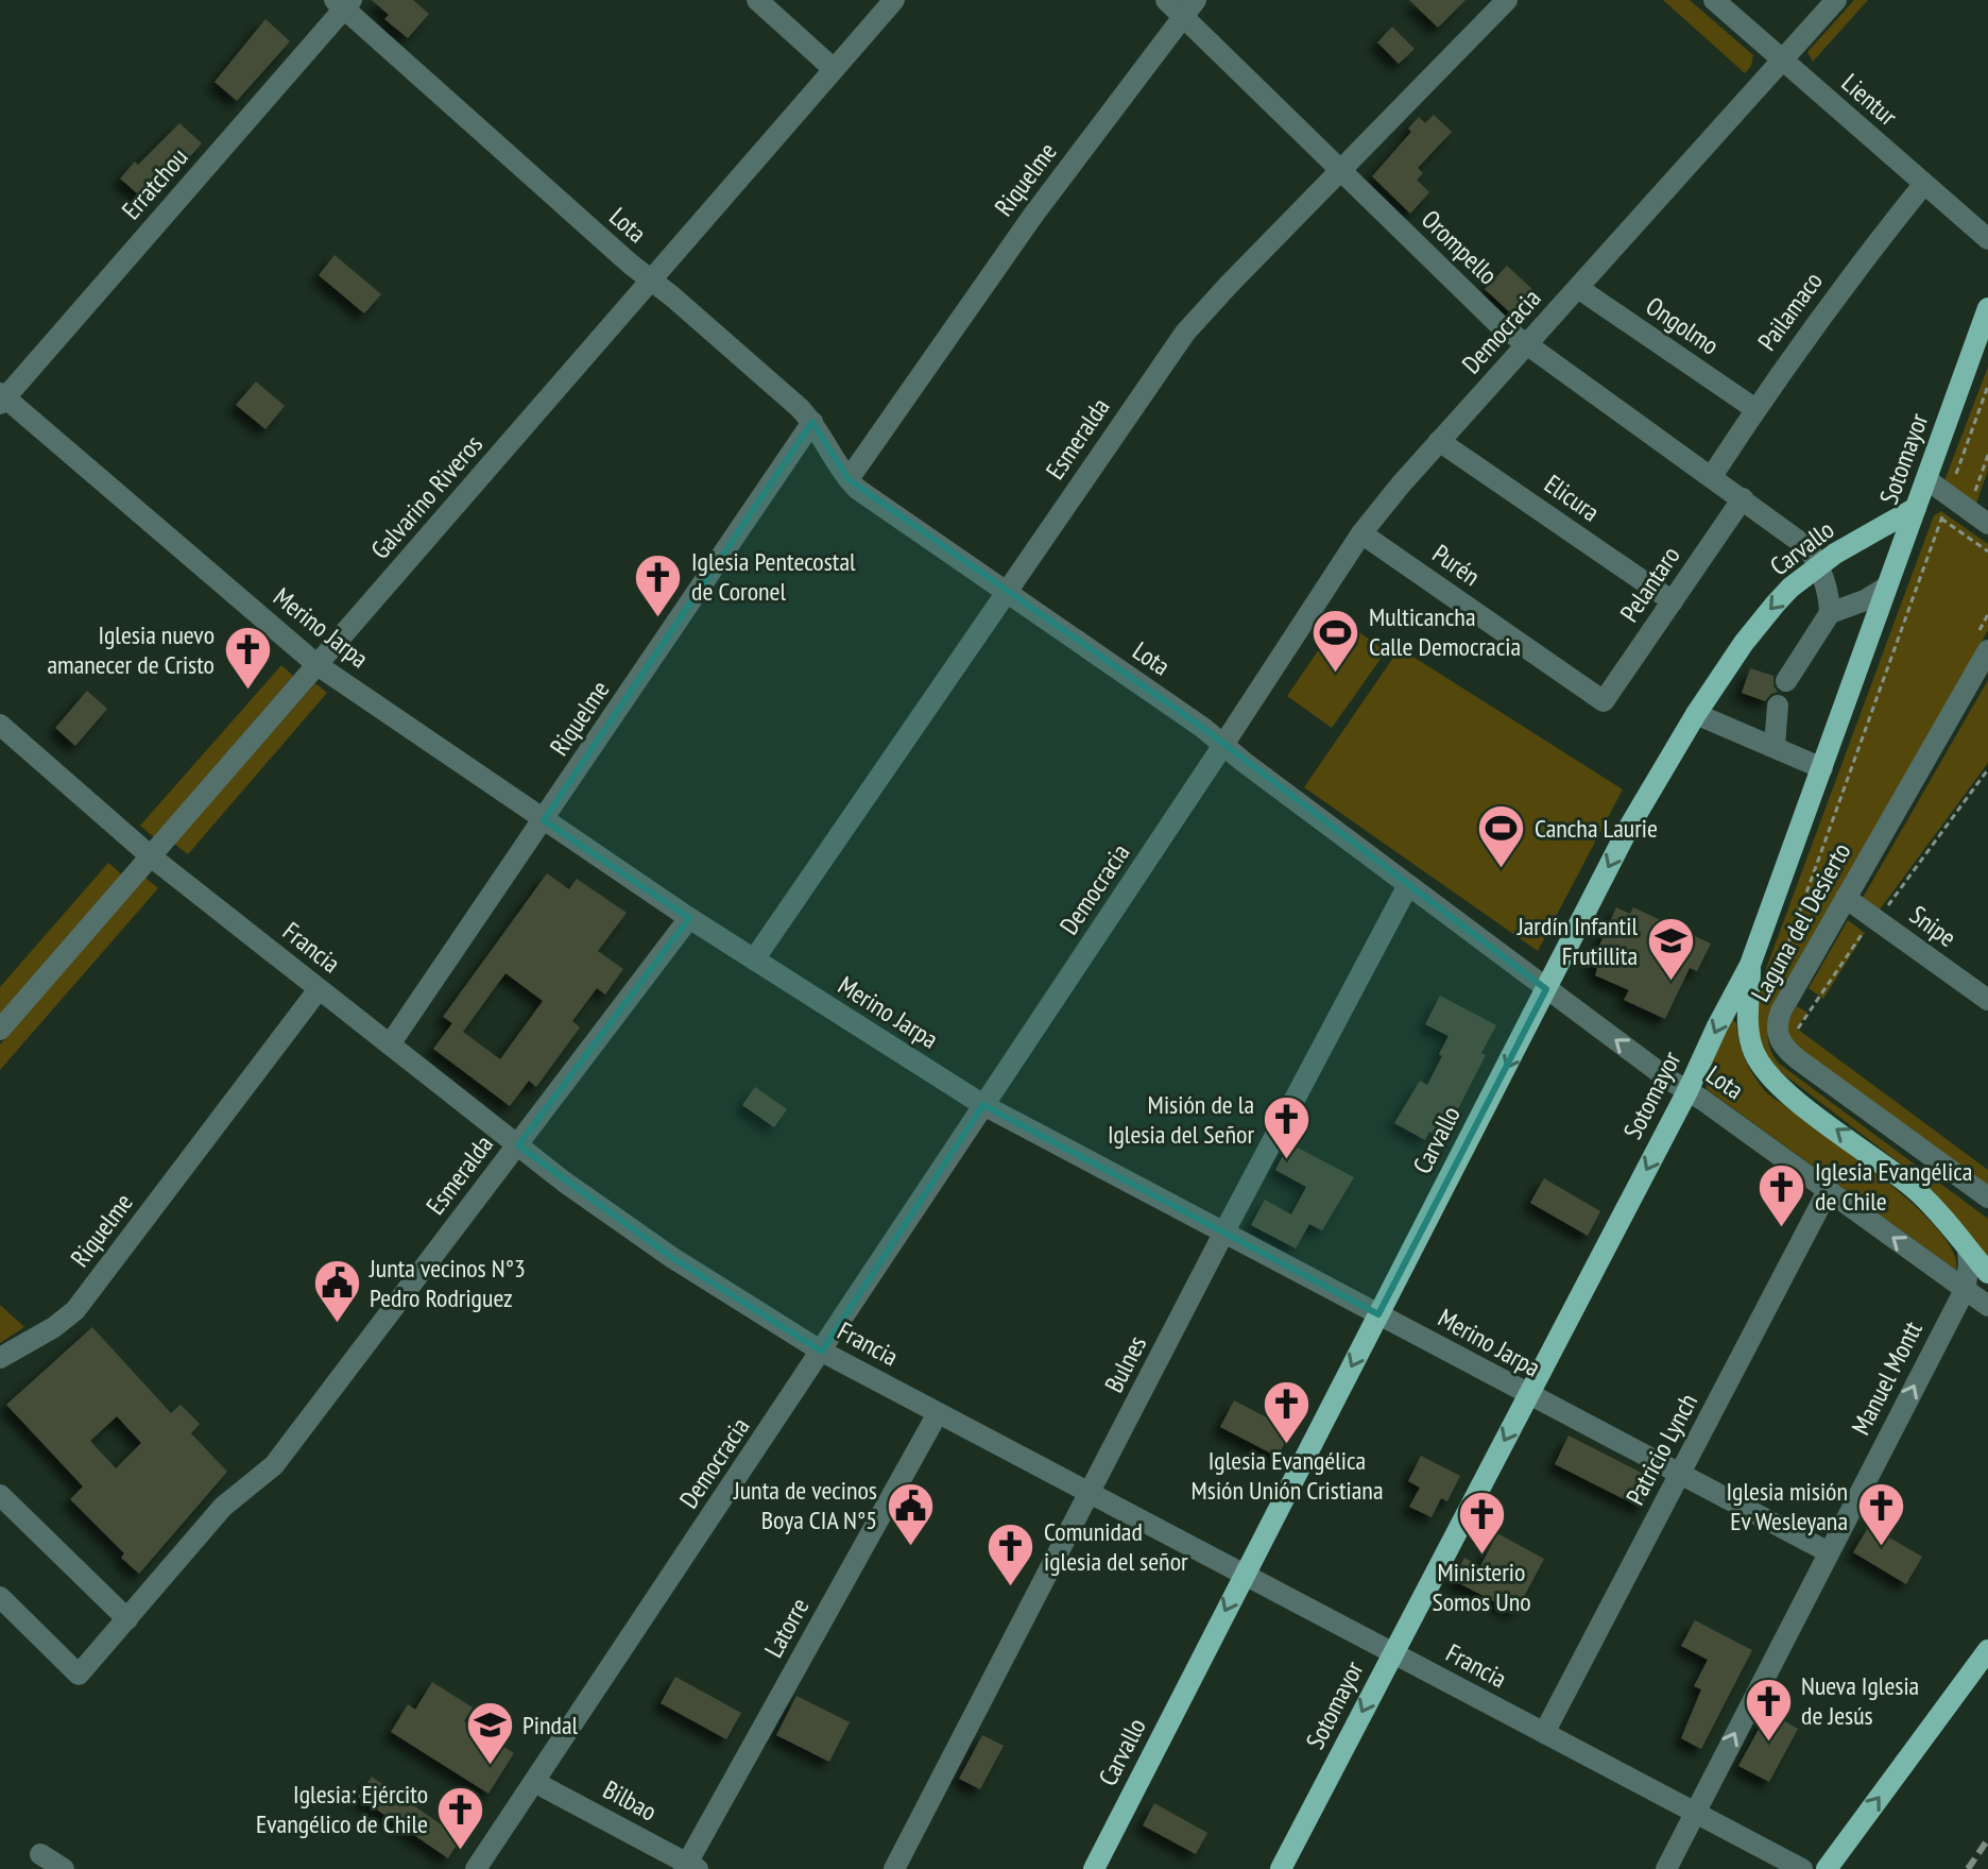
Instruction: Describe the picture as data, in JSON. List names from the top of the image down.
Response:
{
  "streets": {
    "main road": ["Sotomayor", "Carvallo"],
    "street": [
      "Lientur",
      "Riquelme",
      "Erratchou",
      "Lota",
      "Orompello",
      "Pailamaco",
      "Ongolmo",
      "Democracia",
      "Esmeralda",
      "Galvarino Riveros",
      "Elicura",
      "Purén",
      "Pelantaro",
      "Merino Jarpa",
      "Laguna del Desierto",
      "Snipe",
      "Francia",
      "Bulnes",
      "Manuel Montt",
      "Patricio Lynch",
      "Latorre",
      "Bilbao"
    ]
  },
  "crossings": [
    ["Lientur", "Pailamaco"],
    ["Lientur", "Democracia"],
    ["Riquelme", "Lota"],
    ["Riquelme", "Orompello"],
    ["Riquelme", "Merino Jarpa"],
    ["Riquelme", "Francia"],
    ["Erratchou", "Lota"],
    ["Erratchou", "Merino Jarpa"],
    ["Lota", "Democracia"],
    ["Lota", "Esmeralda"],
    ["Lota", "Sotomayor"],
    ["Lota", "Galvarino Riveros"],
    ["Lota", "Carvallo"],
    ["Lota", "Bulnes"],
    ["Lota", "Manuel Montt"],
    ["Lota", "Patricio Lynch"],
    ["Orompello", "Pailamaco"],
    ["Orompello", "Democracia"],
    ["Orompello", "Esmeralda"],
    ["Orompello", "Carvallo"],
    ["Orompello", "Pelantaro"],
    ["Pailamaco", "Ongolmo"],
    ["Ongolmo", "Democracia"],
    ["Democracia", "Elicura"],
    ["Democracia", "Purén"],
    ["Democracia", "Merino Jarpa"],
    ["Democracia", "Francia"],
    ["Democracia", "Bilbao"],
    ["Esmeralda", "Merino Jarpa"],
    ["Esmeralda", "Francia"],
    ["Sotomayor", "Carvallo"],
    ["Sotomayor", "Merino Jarpa"],
    ["Sotomayor", "Francia"],
    ["Galvarino Riveros", "Merino Jarpa"],
    ["Galvarino Riveros", "Francia"],
    ["Elicura", "Pelantaro"],
    ["Carvallo", "Merino Jarpa"],
    ["Carvallo", "Francia"],
    ["Purén", "Pelantaro"],
    ["Merino Jarpa", "Bulnes"],
    ["Merino Jarpa", "Manuel Montt"],
    ["Merino Jarpa", "Patricio Lynch"],
    ["Laguna del Desierto", "Snipe"],
    ["Francia", "Bulnes"],
    ["Francia", "Manuel Montt"],
    ["Francia", "Patricio Lynch"],
    ["Francia", "Latorre"],
    ["Latorre", "Bilbao"]
  ],
  "one_way": ["Sotomayor", "Carvallo", "Manuel Montt"],
  "places": {
    "church": [
      "Iglesia Pentecostal de Coronel",
      "Iglesia nuevo amanecer de Cristo",
      "Misión de la Iglesia del Señor",
      "Iglesia Evangélica de Chile",
      "Iglesia Evangélica Msión Unión Cristiana",
      "Iglesia misión Ev Wesleyana",
      "Ministerio Somos Uno",
      "Comunidad iglesia del señor",
      "Nueva Iglesia de Jesús",
      "Iglesia: Ejército Evangélico de Chile"
    ],
    "sports": ["Multicancha Calle Democracia", "Cancha Laurie"],
    "school or university": ["Jardín Infantil Frutillita", "Pindal"],
    "public building": ["Junta vecinos N°3 Pedro Rodriguez", "Junta de vecinos Boya CIA N°5"]
  }
}
